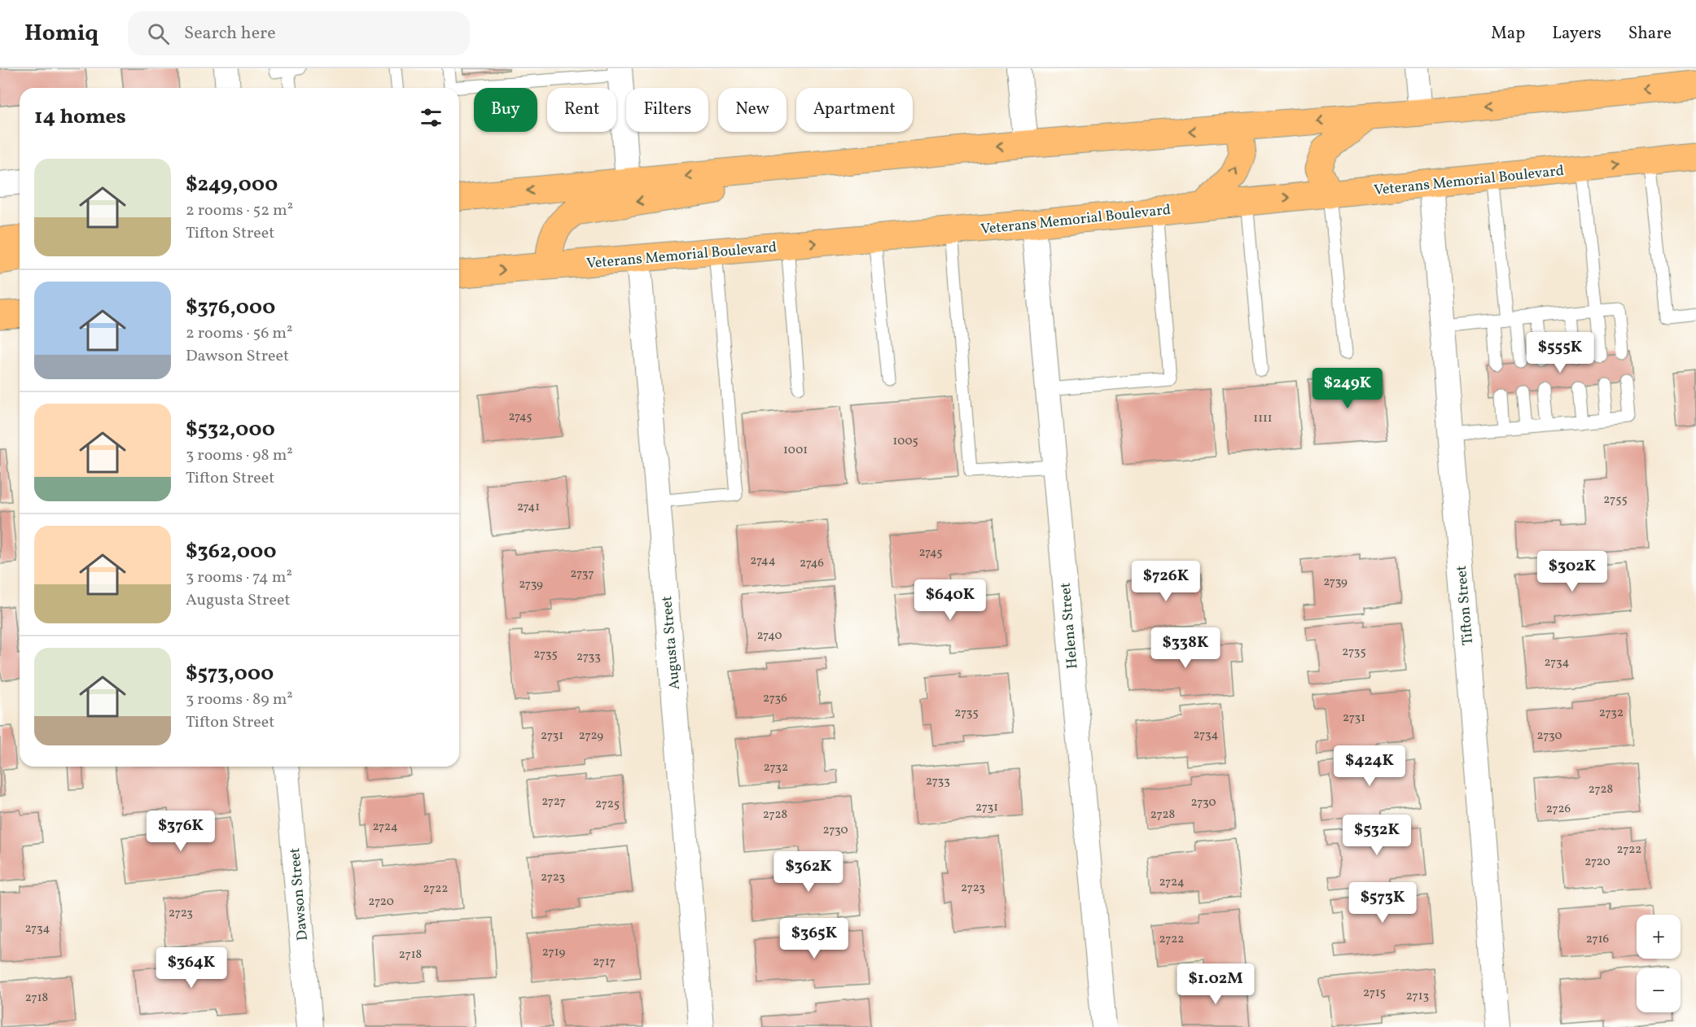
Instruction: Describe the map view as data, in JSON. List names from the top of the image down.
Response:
{
  "streets": {
    "main road": ["Veterans Memorial Boulevard"],
    "street": [
      "Tifton Street",
      "Helena Street",
      "Augusta Street",
      "Dawson Street"
    ]
  },
  "crossings": [
    ["Veterans Memorial Boulevard", "Tifton Street"],
    ["Veterans Memorial Boulevard", "Helena Street"],
    ["Veterans Memorial Boulevard", "Augusta Street"]
  ],
  "house_numbers": [
    "2745",
    "1111",
    "1005",
    "1001",
    "2755",
    "2741",
    "2745",
    "2744",
    "2746",
    "2737",
    "2739",
    "2739",
    "2740",
    "2735",
    "2735",
    "2733",
    "2734",
    "2736",
    "2735",
    "2732",
    "2731",
    "2734",
    "2731",
    "2729",
    "2730",
    "2732",
    "2733",
    "2728",
    "2727",
    "2730",
    "2725",
    "2731",
    "2726",
    "2728",
    "2728",
    "2724",
    "2730",
    "2722",
    "2720",
    "2723",
    "2724",
    "2723",
    "2722",
    "2720",
    "2723",
    "2734",
    "2722",
    "2716",
    "2719",
    "2718",
    "2717",
    "2715",
    "2713",
    "2718"
  ],
  "page": {
    "header": "Homiq",
    "search": "Search here",
    "nav": ["Map", "Layers", "Share"],
    "chip": [
      "Buy",
      "Rent",
      "Filters",
      "New",
      "Apartment"
    ],
    "heading": "14 homes",
    "list": [
      {
        "name": "$249,000",
        "note": "2 rooms · 52 m² · Tifton Street"
      },
      {
        "name": "$376,000",
        "note": "2 rooms · 56 m² · Dawson Street"
      },
      {
        "name": "$532,000",
        "note": "3 rooms · 98 m² · Tifton Street"
      },
      {
        "name": "$362,000",
        "note": "3 rooms · 74 m² · Augusta Street"
      },
      {
        "name": "$573,000",
        "note": "3 rooms · 89 m² · Tifton Street"
      }
    ],
    "price": [
      "$555K",
      "$249K",
      "$302K",
      "$726K",
      "$640K",
      "$338K",
      "$424K",
      "$376K",
      "$532K",
      "$362K",
      "$573K",
      "$365K",
      "$364K",
      "$1.02M"
    ],
    "map_buttons": ["+", "−"]
  }
}
